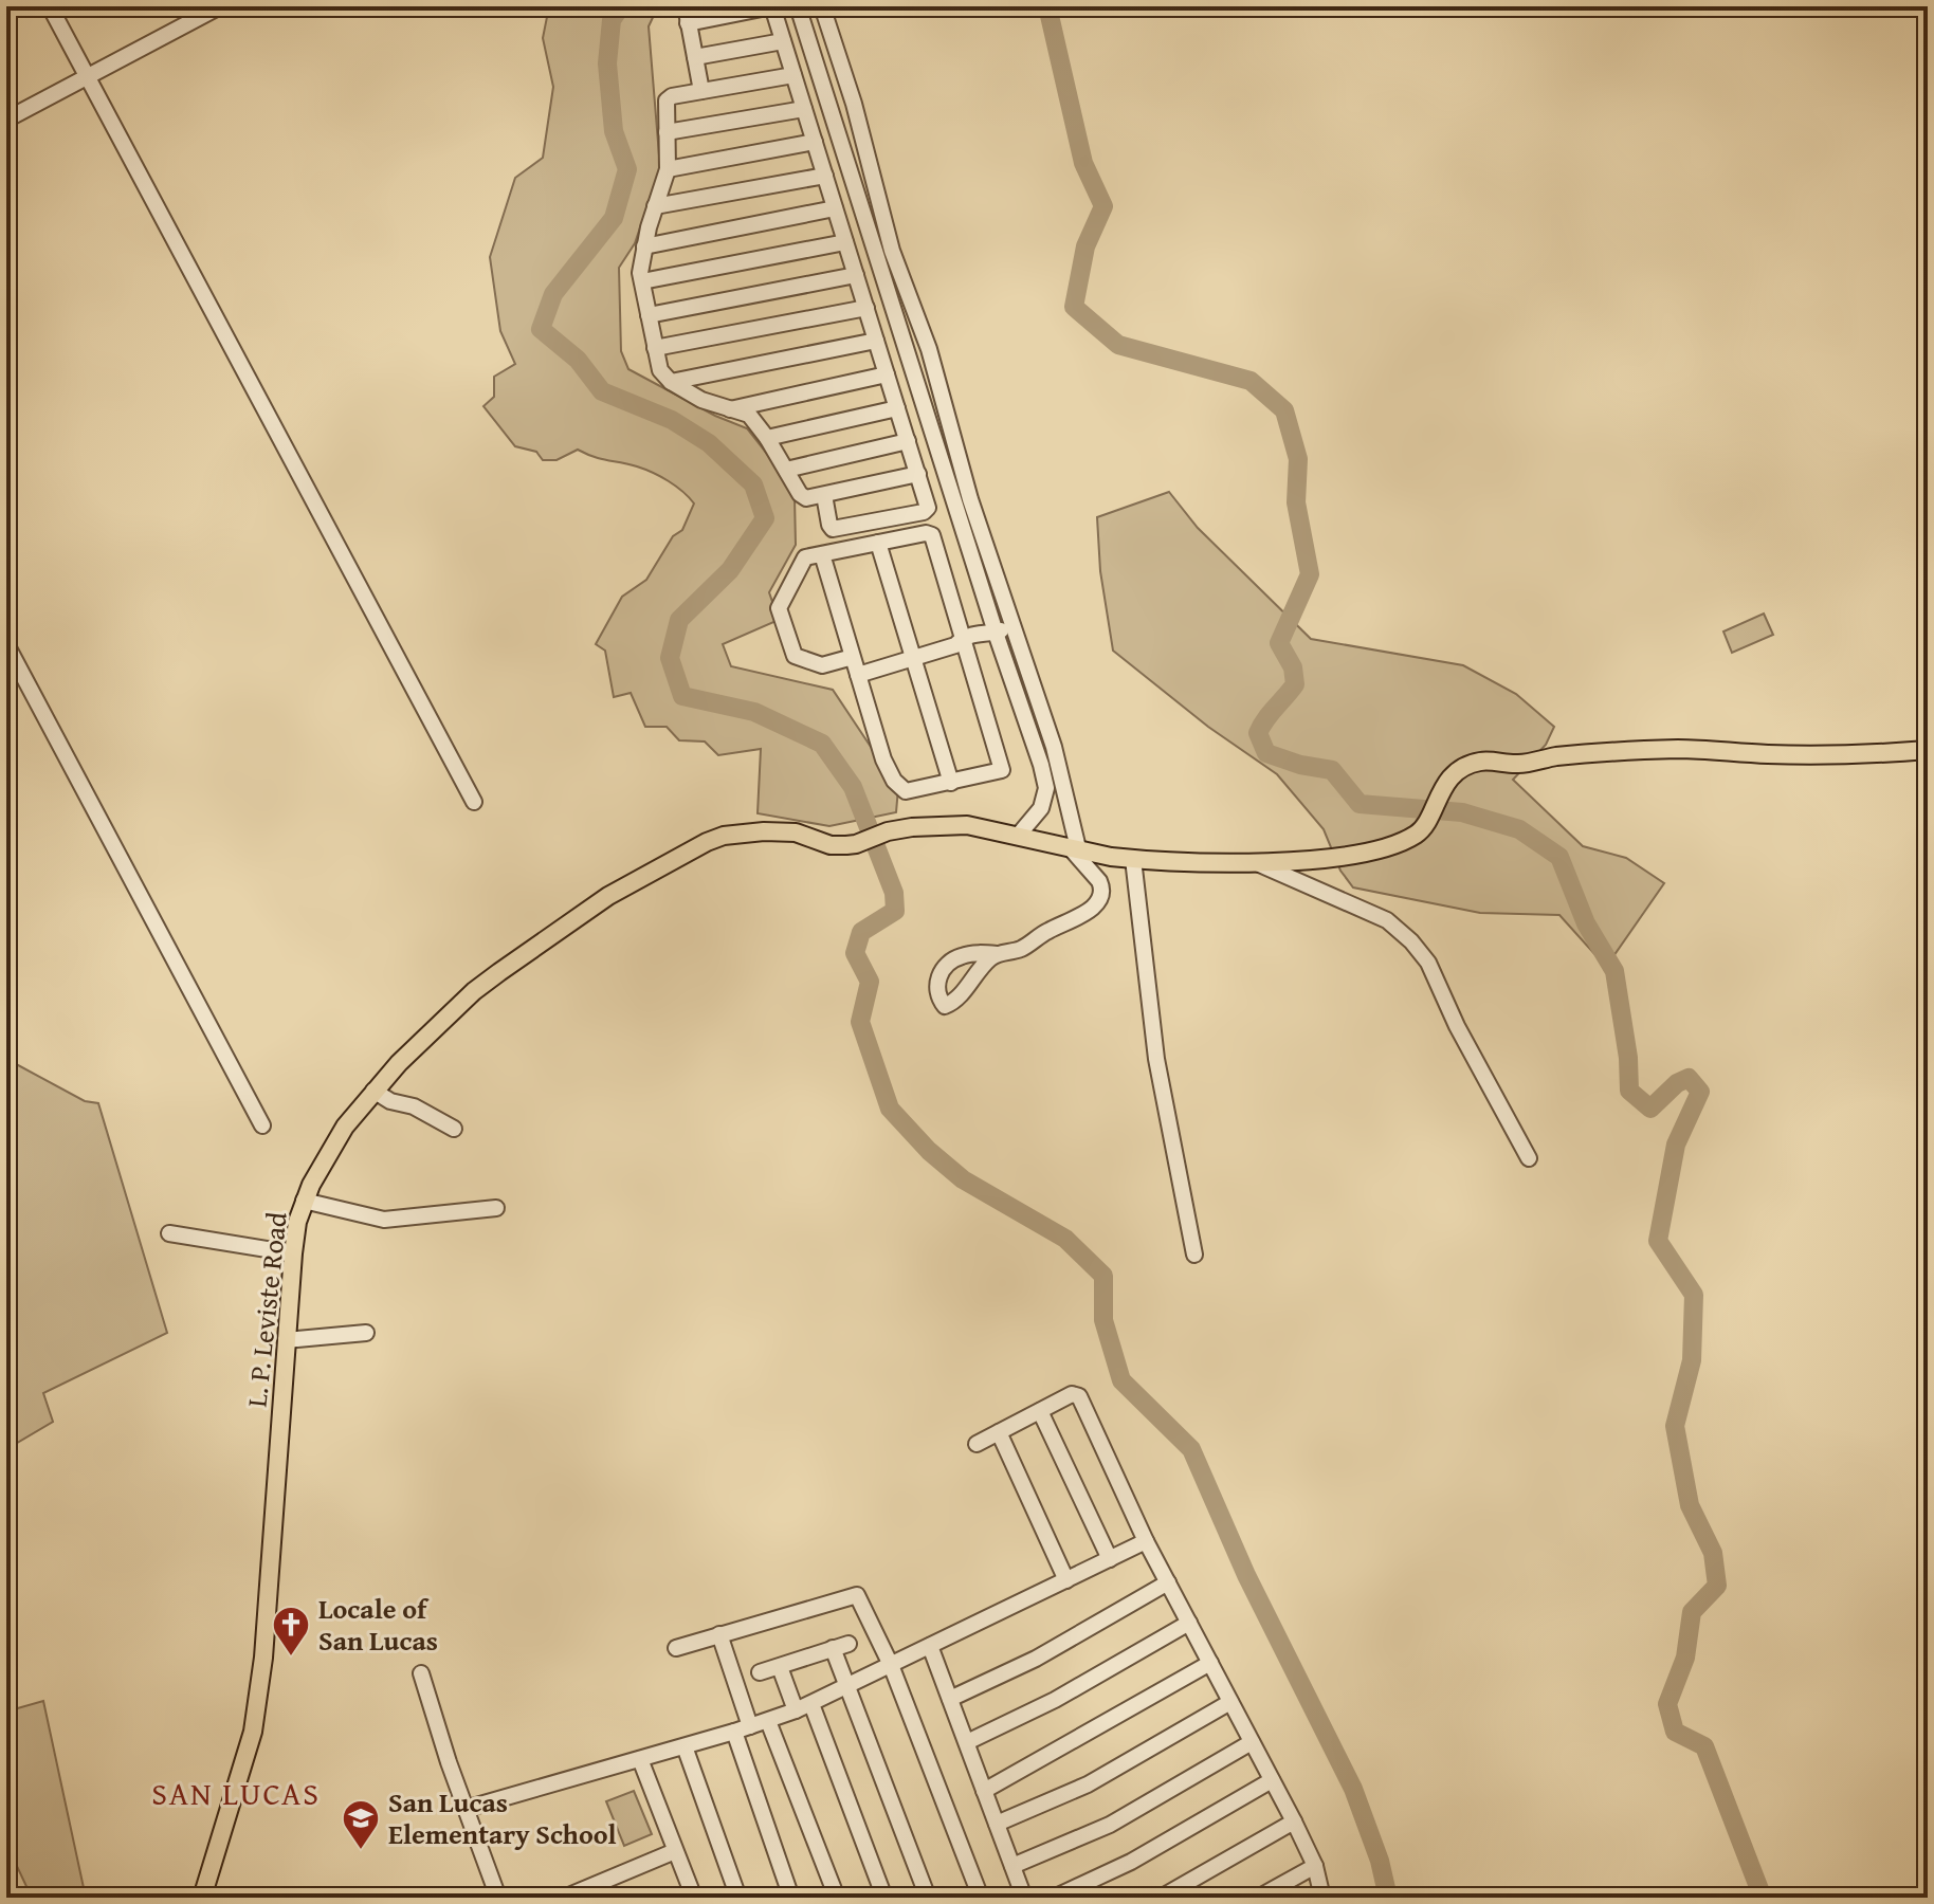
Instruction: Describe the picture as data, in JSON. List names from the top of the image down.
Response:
{
  "streets": {
    "main road": ["L. P. Leviste Road"]
  },
  "districts": ["SAN LUCAS"],
  "places": {
    "church": ["Locale of San Lucas"],
    "school or university": ["San Lucas Elementary School"]
  }
}
